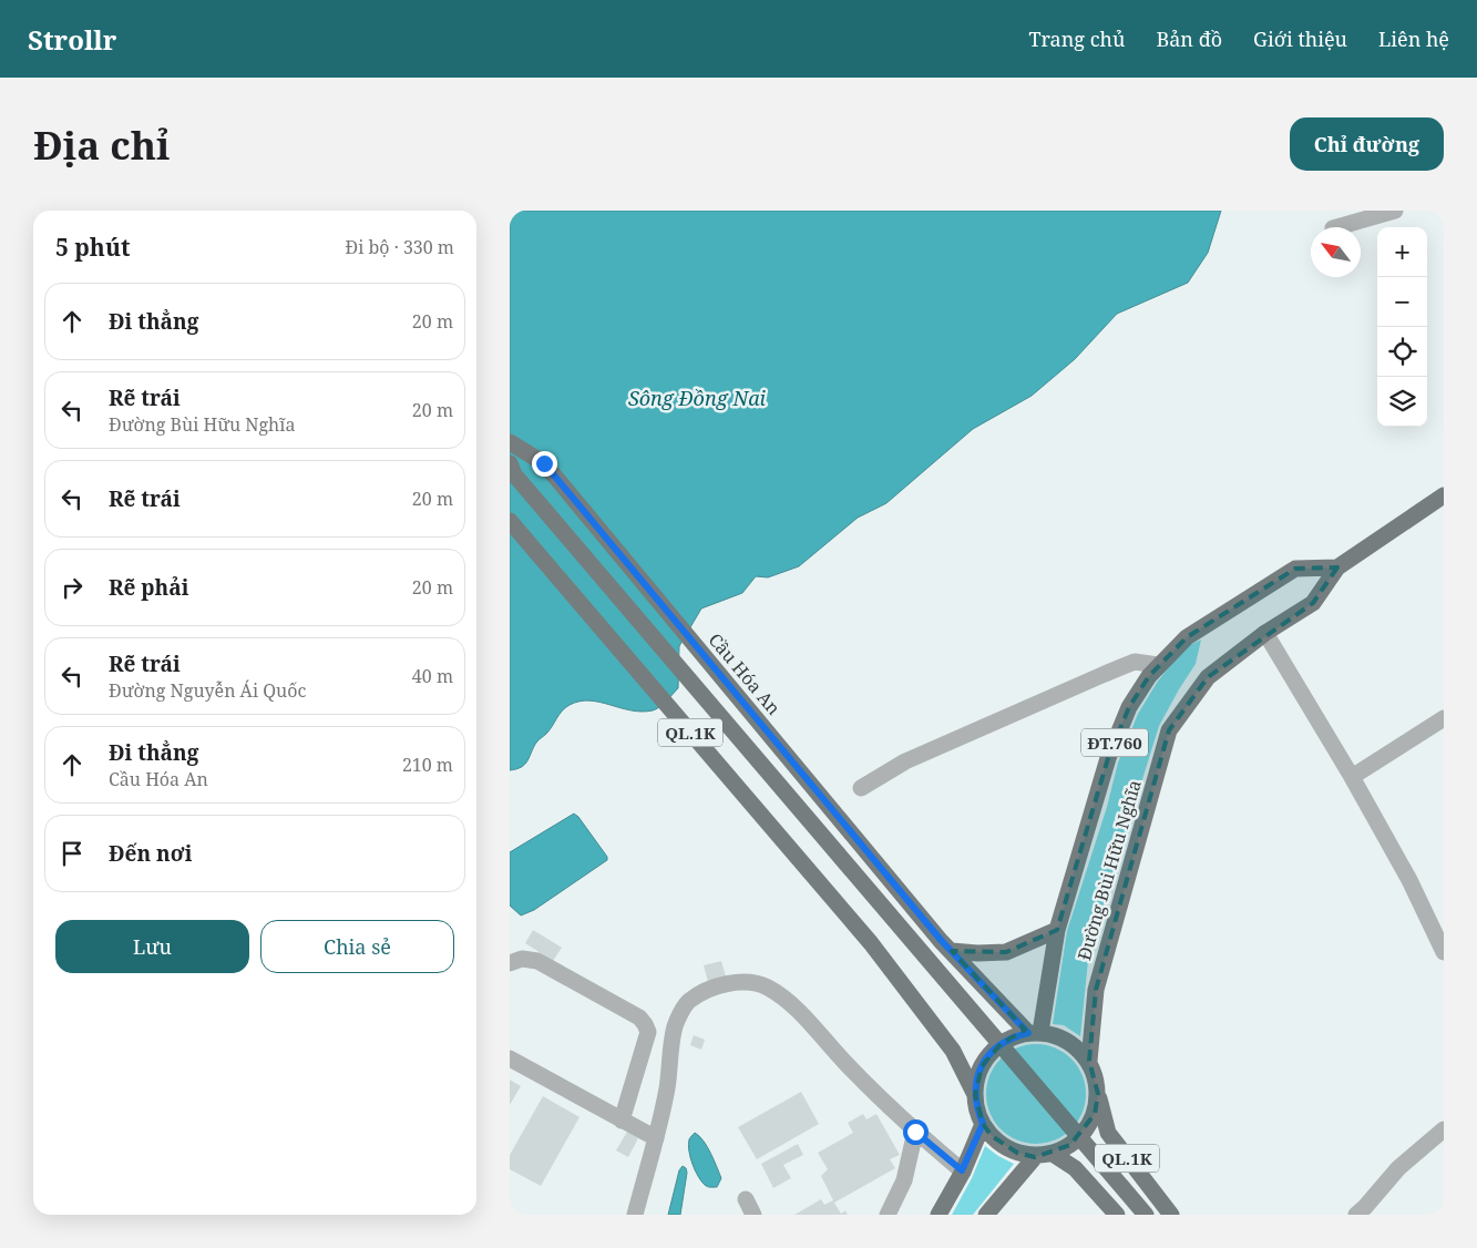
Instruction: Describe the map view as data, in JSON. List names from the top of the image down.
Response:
{
  "streets": {
    "main road": [
      "Cầu Hóa An",
      "QL.1K",
      "ĐT.760",
      "Đường Bùi Hữu Nghĩa"
    ]
  },
  "crossings": [
    ["Cầu Hóa An", "QL.1K"],
    ["QL.1K", "Đường Bùi Hữu Nghĩa"]
  ],
  "water": ["Sông Đồng Nai"],
  "north": "top left",
  "page": {
    "header": "Strollr",
    "nav": [
      "Trang chủ",
      "Bản đồ",
      "Giới thiệu",
      "Liên hệ"
    ],
    "buttons": [
      "Chỉ đường",
      ["Lưu", "Chia sẻ"]
    ],
    "title": "Địa chỉ",
    "heading": ["5 phút", "Đi bộ · 330 m"],
    "map_buttons": ["+", "−"],
    "list": [
      ["Đi thẳng", "20 m"],
      ["Rẽ trái", "Đường Bùi Hữu Nghĩa", "20 m"],
      ["Rẽ trái", "20 m"],
      ["Rẽ phải", "20 m"],
      ["Rẽ trái", "Đường Nguyễn Ái Quốc", "40 m"],
      ["Đi thẳng", "Cầu Hóa An", "210 m"],
      "Đến nơi"
    ]
  }
}
